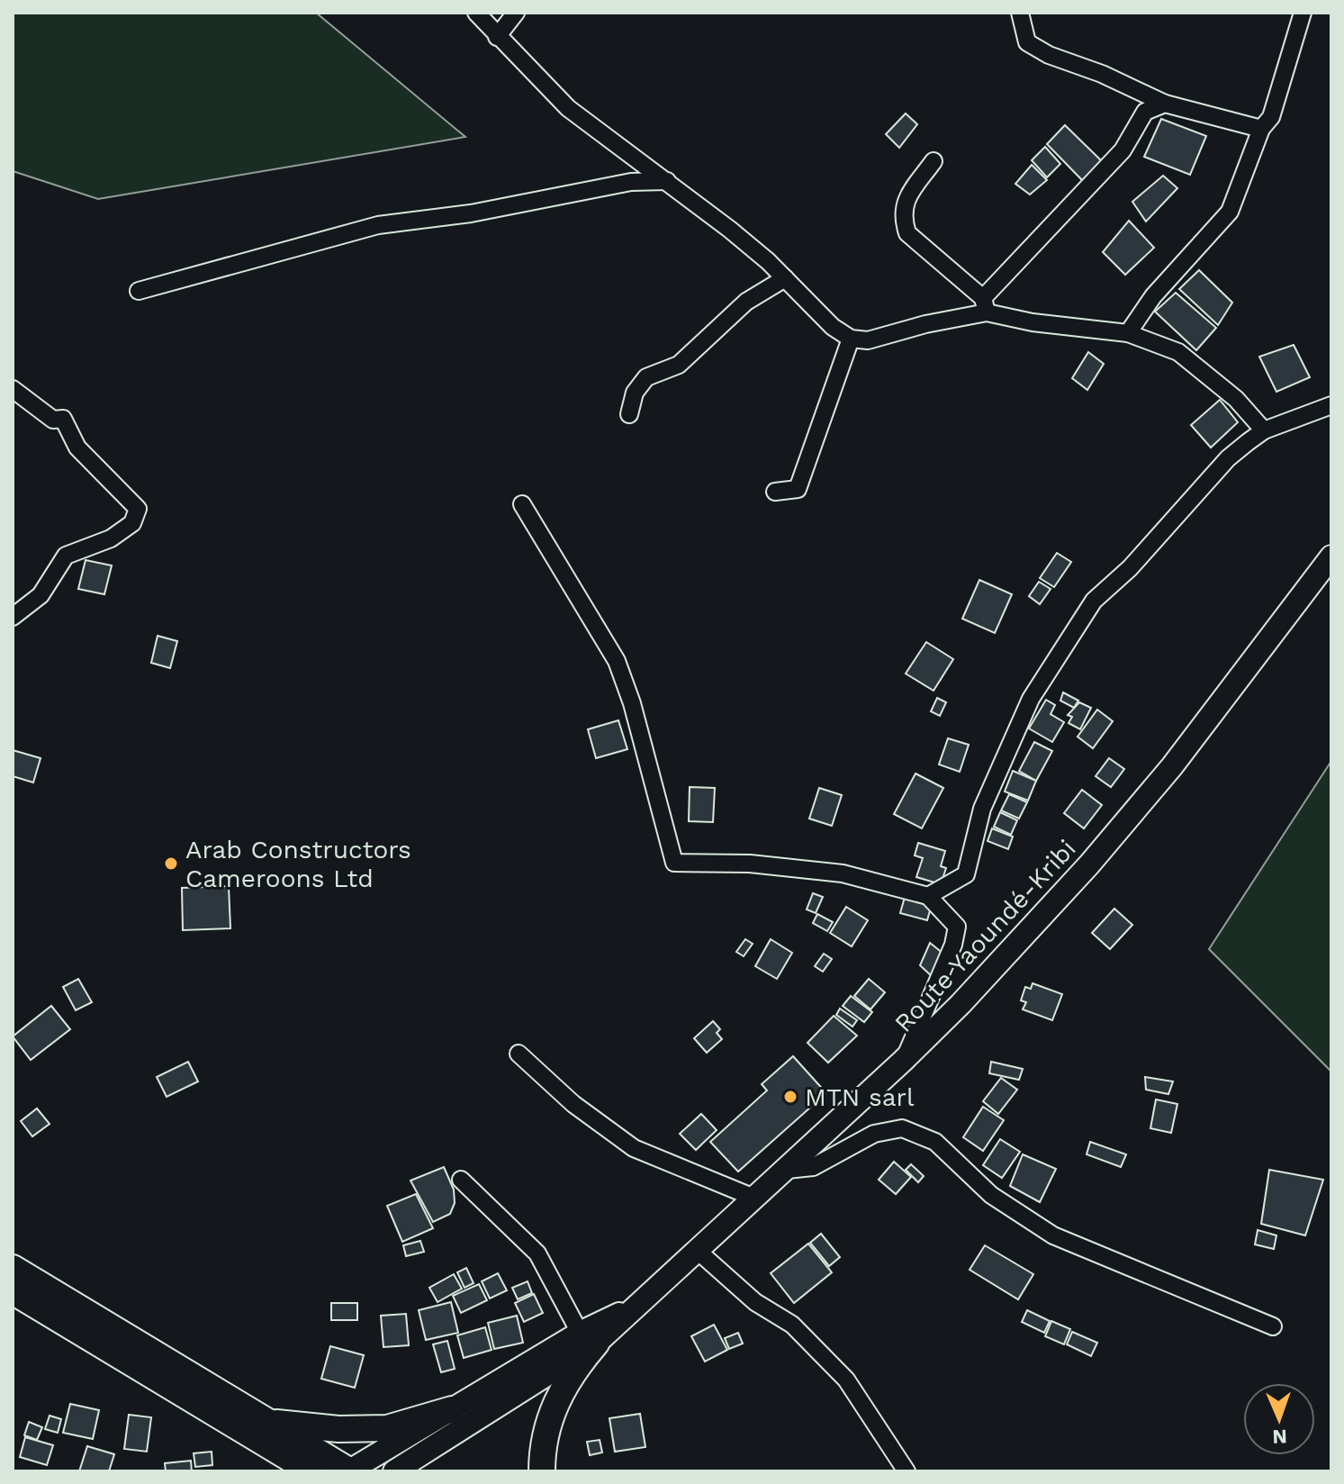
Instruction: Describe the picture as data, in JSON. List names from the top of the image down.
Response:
{
  "streets": {
    "main road": ["Route Yaoundé-Kribi"]
  },
  "places": ["Arab Constructors Cameroons Ltd", "MTN sarl"],
  "north": "bottom"
}
